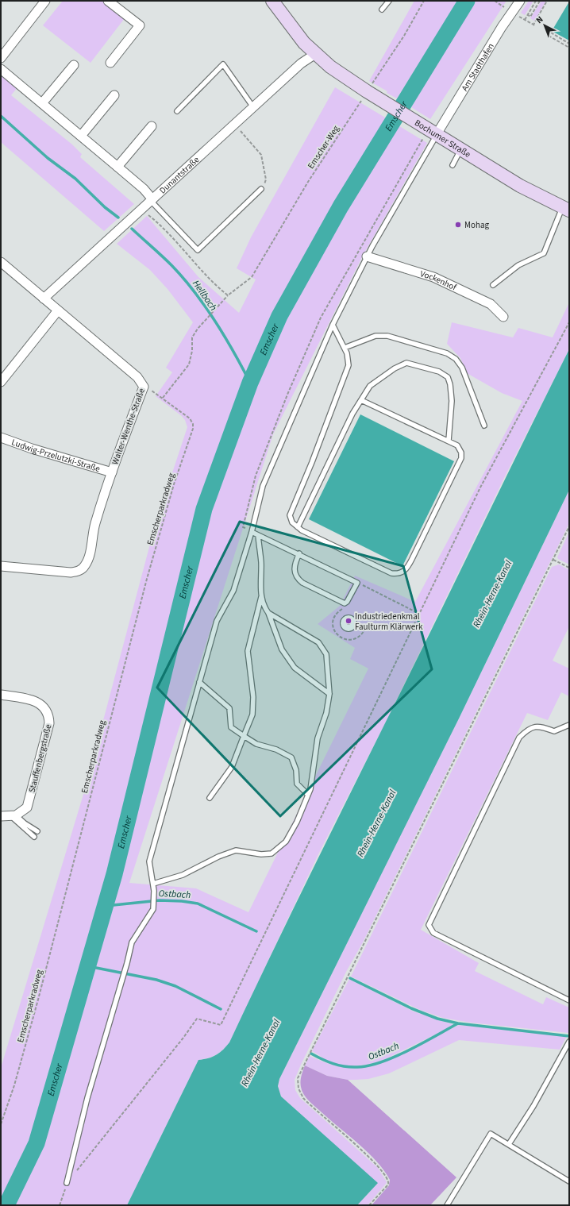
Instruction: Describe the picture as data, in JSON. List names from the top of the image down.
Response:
{
  "streets": {
    "main road": ["Bochumer Straße"],
    "street": [
      "Am Stadthafen",
      "Dunantstraße",
      "Vockenhof",
      "Walter-Wenthe-Straße",
      "Ludwig-Przelutzki-Straße",
      "Stauffenbergstraße"
    ],
    "path": ["Emscher-Weg", "Emscherparkradweg"]
  },
  "crossings": [
    ["Am Stadthafen", "Bochumer Straße"],
    ["Bochumer Straße", "Emscher-Weg"],
    ["Bochumer Straße", "Dunantstraße"],
    ["Emscher-Weg", "Emscherparkradweg"],
    ["Dunantstraße", "Walter-Wenthe-Straße"],
    ["Walter-Wenthe-Straße", "Ludwig-Przelutzki-Straße"]
  ],
  "water": [
    "Emscher",
    "Hellbach",
    "Rhein-Herne-Kanal",
    "Ostbach"
  ],
  "places": ["Mohag", "Industriedenkmal Faulturm Klärwerk"],
  "north": "top left"
}
